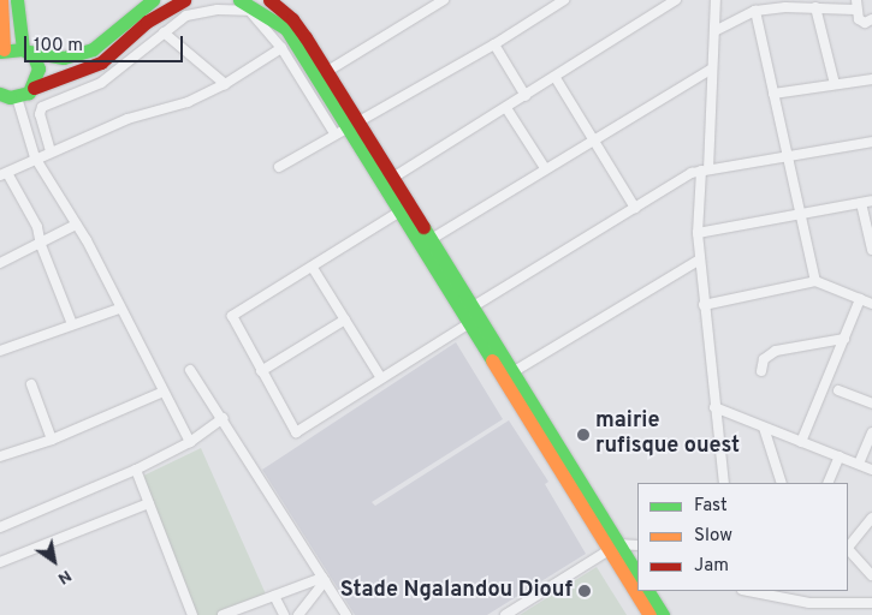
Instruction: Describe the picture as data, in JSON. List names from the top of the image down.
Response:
{
  "places": ["mairie rufisque ouest", "Stade Ngalandou Diouf"],
  "legend": ["Fast", "Slow", "Jam"],
  "scale_bar": "100 m",
  "north": "bottom right"
}
